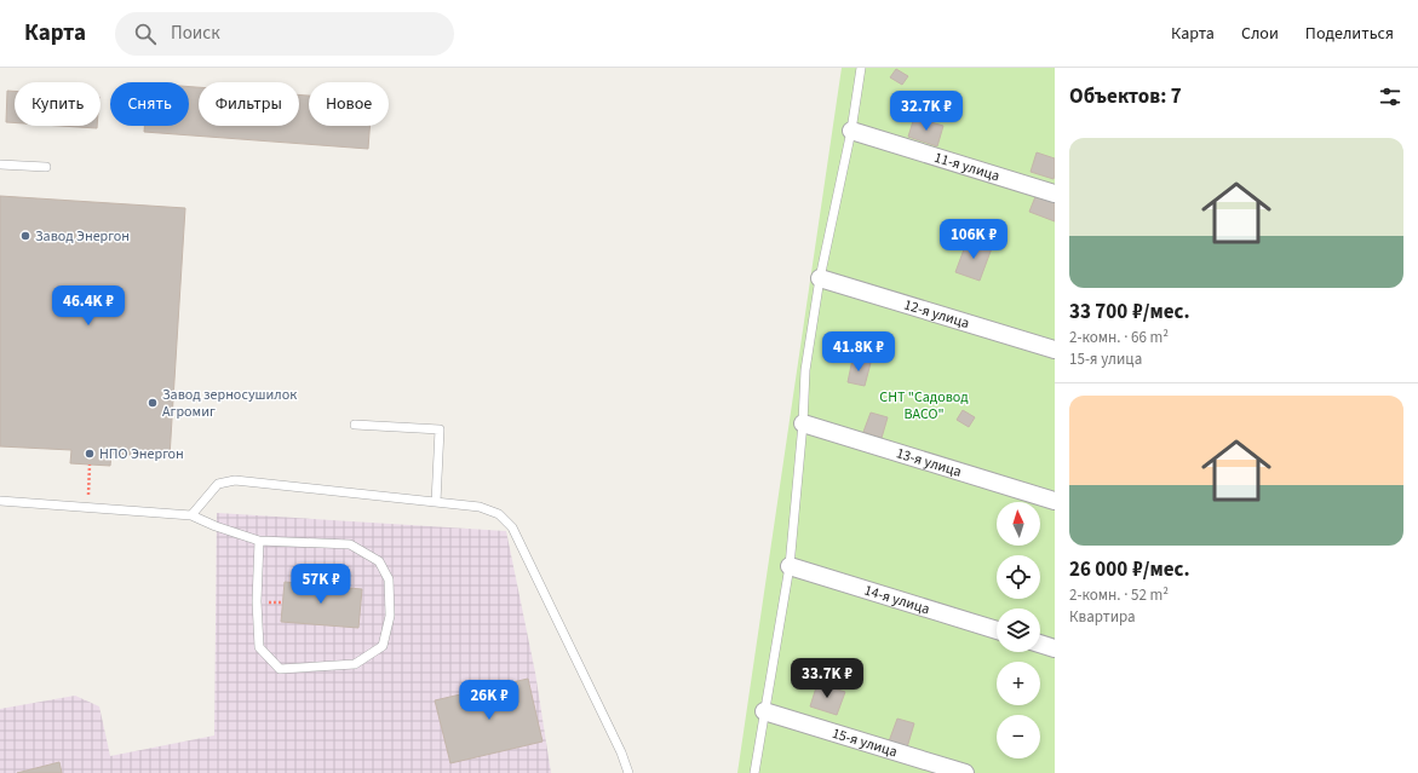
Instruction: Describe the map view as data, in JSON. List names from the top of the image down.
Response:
{
  "streets": {
    "street": [
      "11-я улица",
      "12-я улица",
      "13-я улица",
      "14-я улица",
      "15-я улица"
    ]
  },
  "parks": ["СНТ \"Садовод ВАСО\""],
  "places": ["Завод Энергон", "Завод зерносушилок Агромиг", "НПО Энергон"],
  "north": "top",
  "page": {
    "header": "Карта",
    "search": "Поиск",
    "nav": ["Карта", "Слои", "Поделиться"],
    "heading": "Объектов: 7",
    "chip": [
      "Купить",
      "Снять",
      "Фильтры",
      "Новое"
    ],
    "price": [
      "32.7K ₽",
      "106K ₽",
      "46.4K ₽",
      "41.8K ₽",
      "57K ₽",
      "33.7K ₽",
      "26K ₽"
    ],
    "list": [
      {
        "name": "33 700 ₽/мес.",
        "note": "2-комн. · 66 m² · 15-я улица"
      },
      {
        "name": "26 000 ₽/мес.",
        "note": "2-комн. · 52 m² · Квартира"
      }
    ],
    "map_buttons": ["+", "−"]
  }
}
